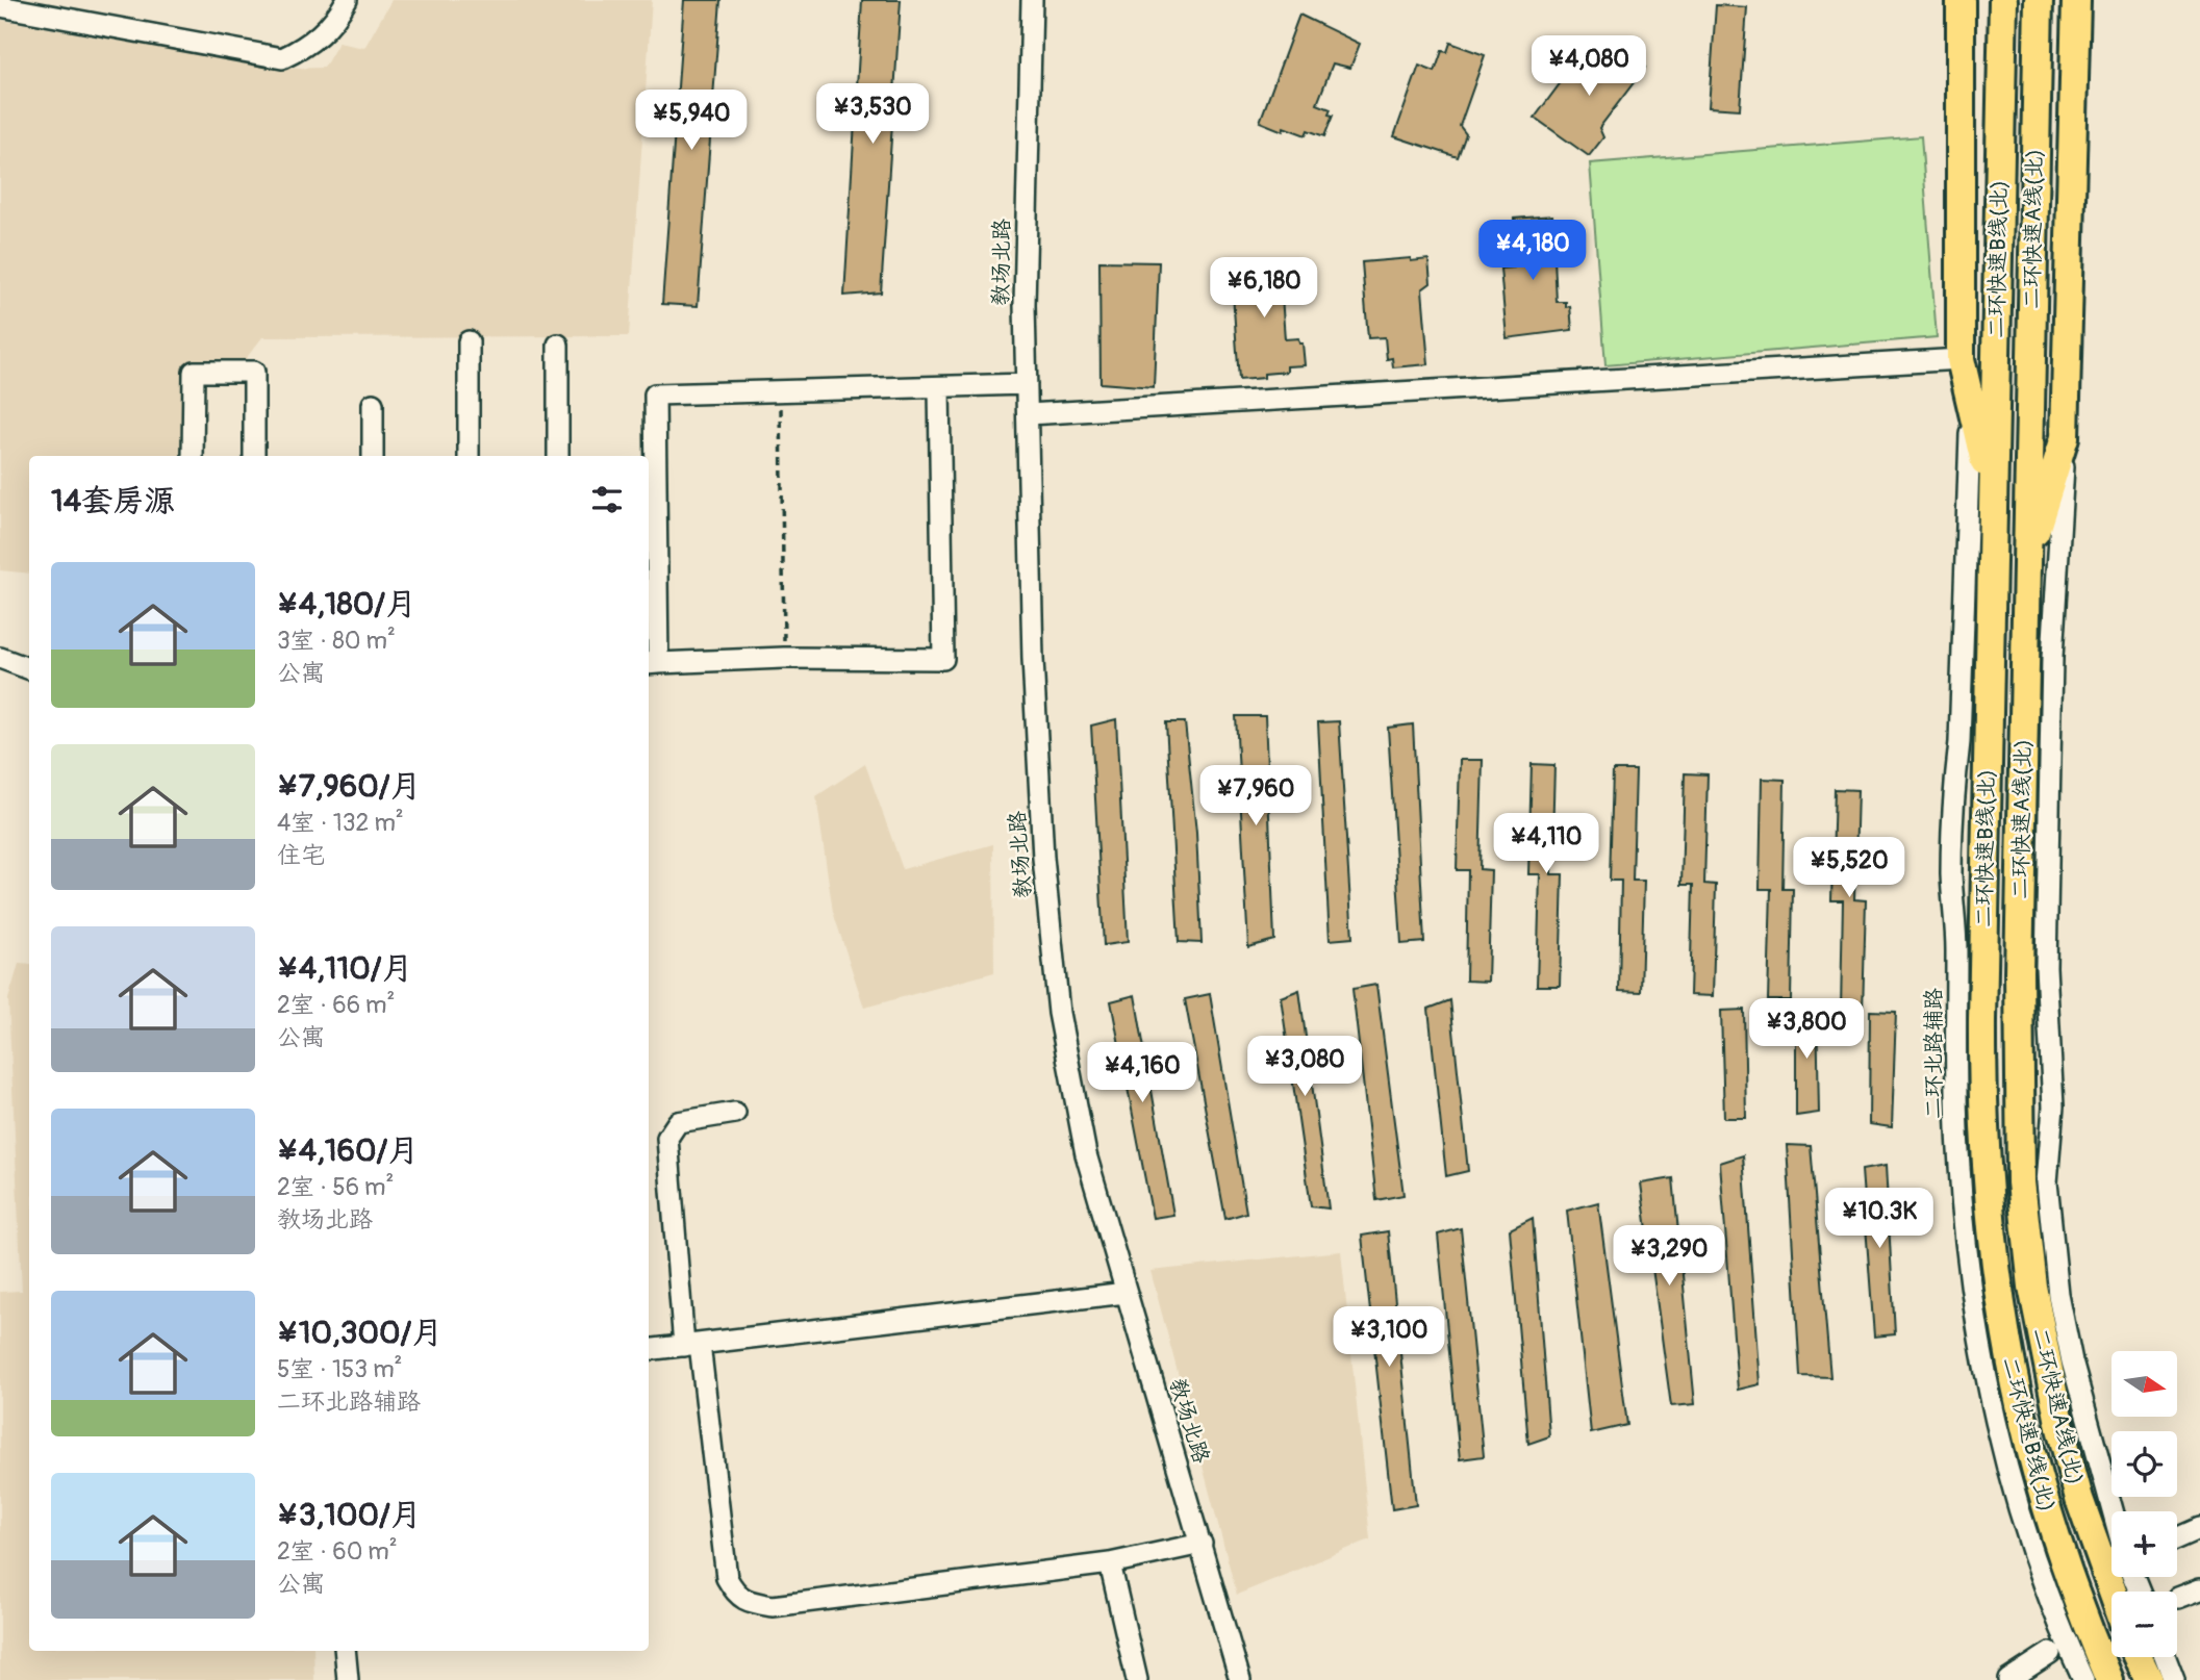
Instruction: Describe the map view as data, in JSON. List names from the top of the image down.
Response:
{
  "streets": {
    "highway": ["二环快速A线(北)", "二环快速B线(北)"],
    "street": ["教场北路", "二环北路辅路"]
  },
  "north": "right",
  "page": {
    "price": [
      "¥4,080",
      "¥3,530",
      "¥5,940",
      "¥4,180",
      "¥6,180",
      "¥7,960",
      "¥4,110",
      "¥5,520",
      "¥3,800",
      "¥3,080",
      "¥4,160",
      "¥10.3K",
      "¥3,290",
      "¥3,100"
    ],
    "heading": "14套房源",
    "list": [
      {
        "name": "¥4,180/月",
        "note": "3室 · 80 m² · 公寓"
      },
      {
        "name": "¥7,960/月",
        "note": "4室 · 132 m² · 住宅"
      },
      {
        "name": "¥4,110/月",
        "note": "2室 · 66 m² · 公寓"
      },
      {
        "name": "¥4,160/月",
        "note": "2室 · 56 m² · 教场北路"
      },
      {
        "name": "¥10,300/月",
        "note": "5室 · 153 m² · 二环北路辅路"
      },
      {
        "name": "¥3,100/月",
        "note": "2室 · 60 m² · 公寓"
      }
    ],
    "map_buttons": ["+", "−"]
  }
}
